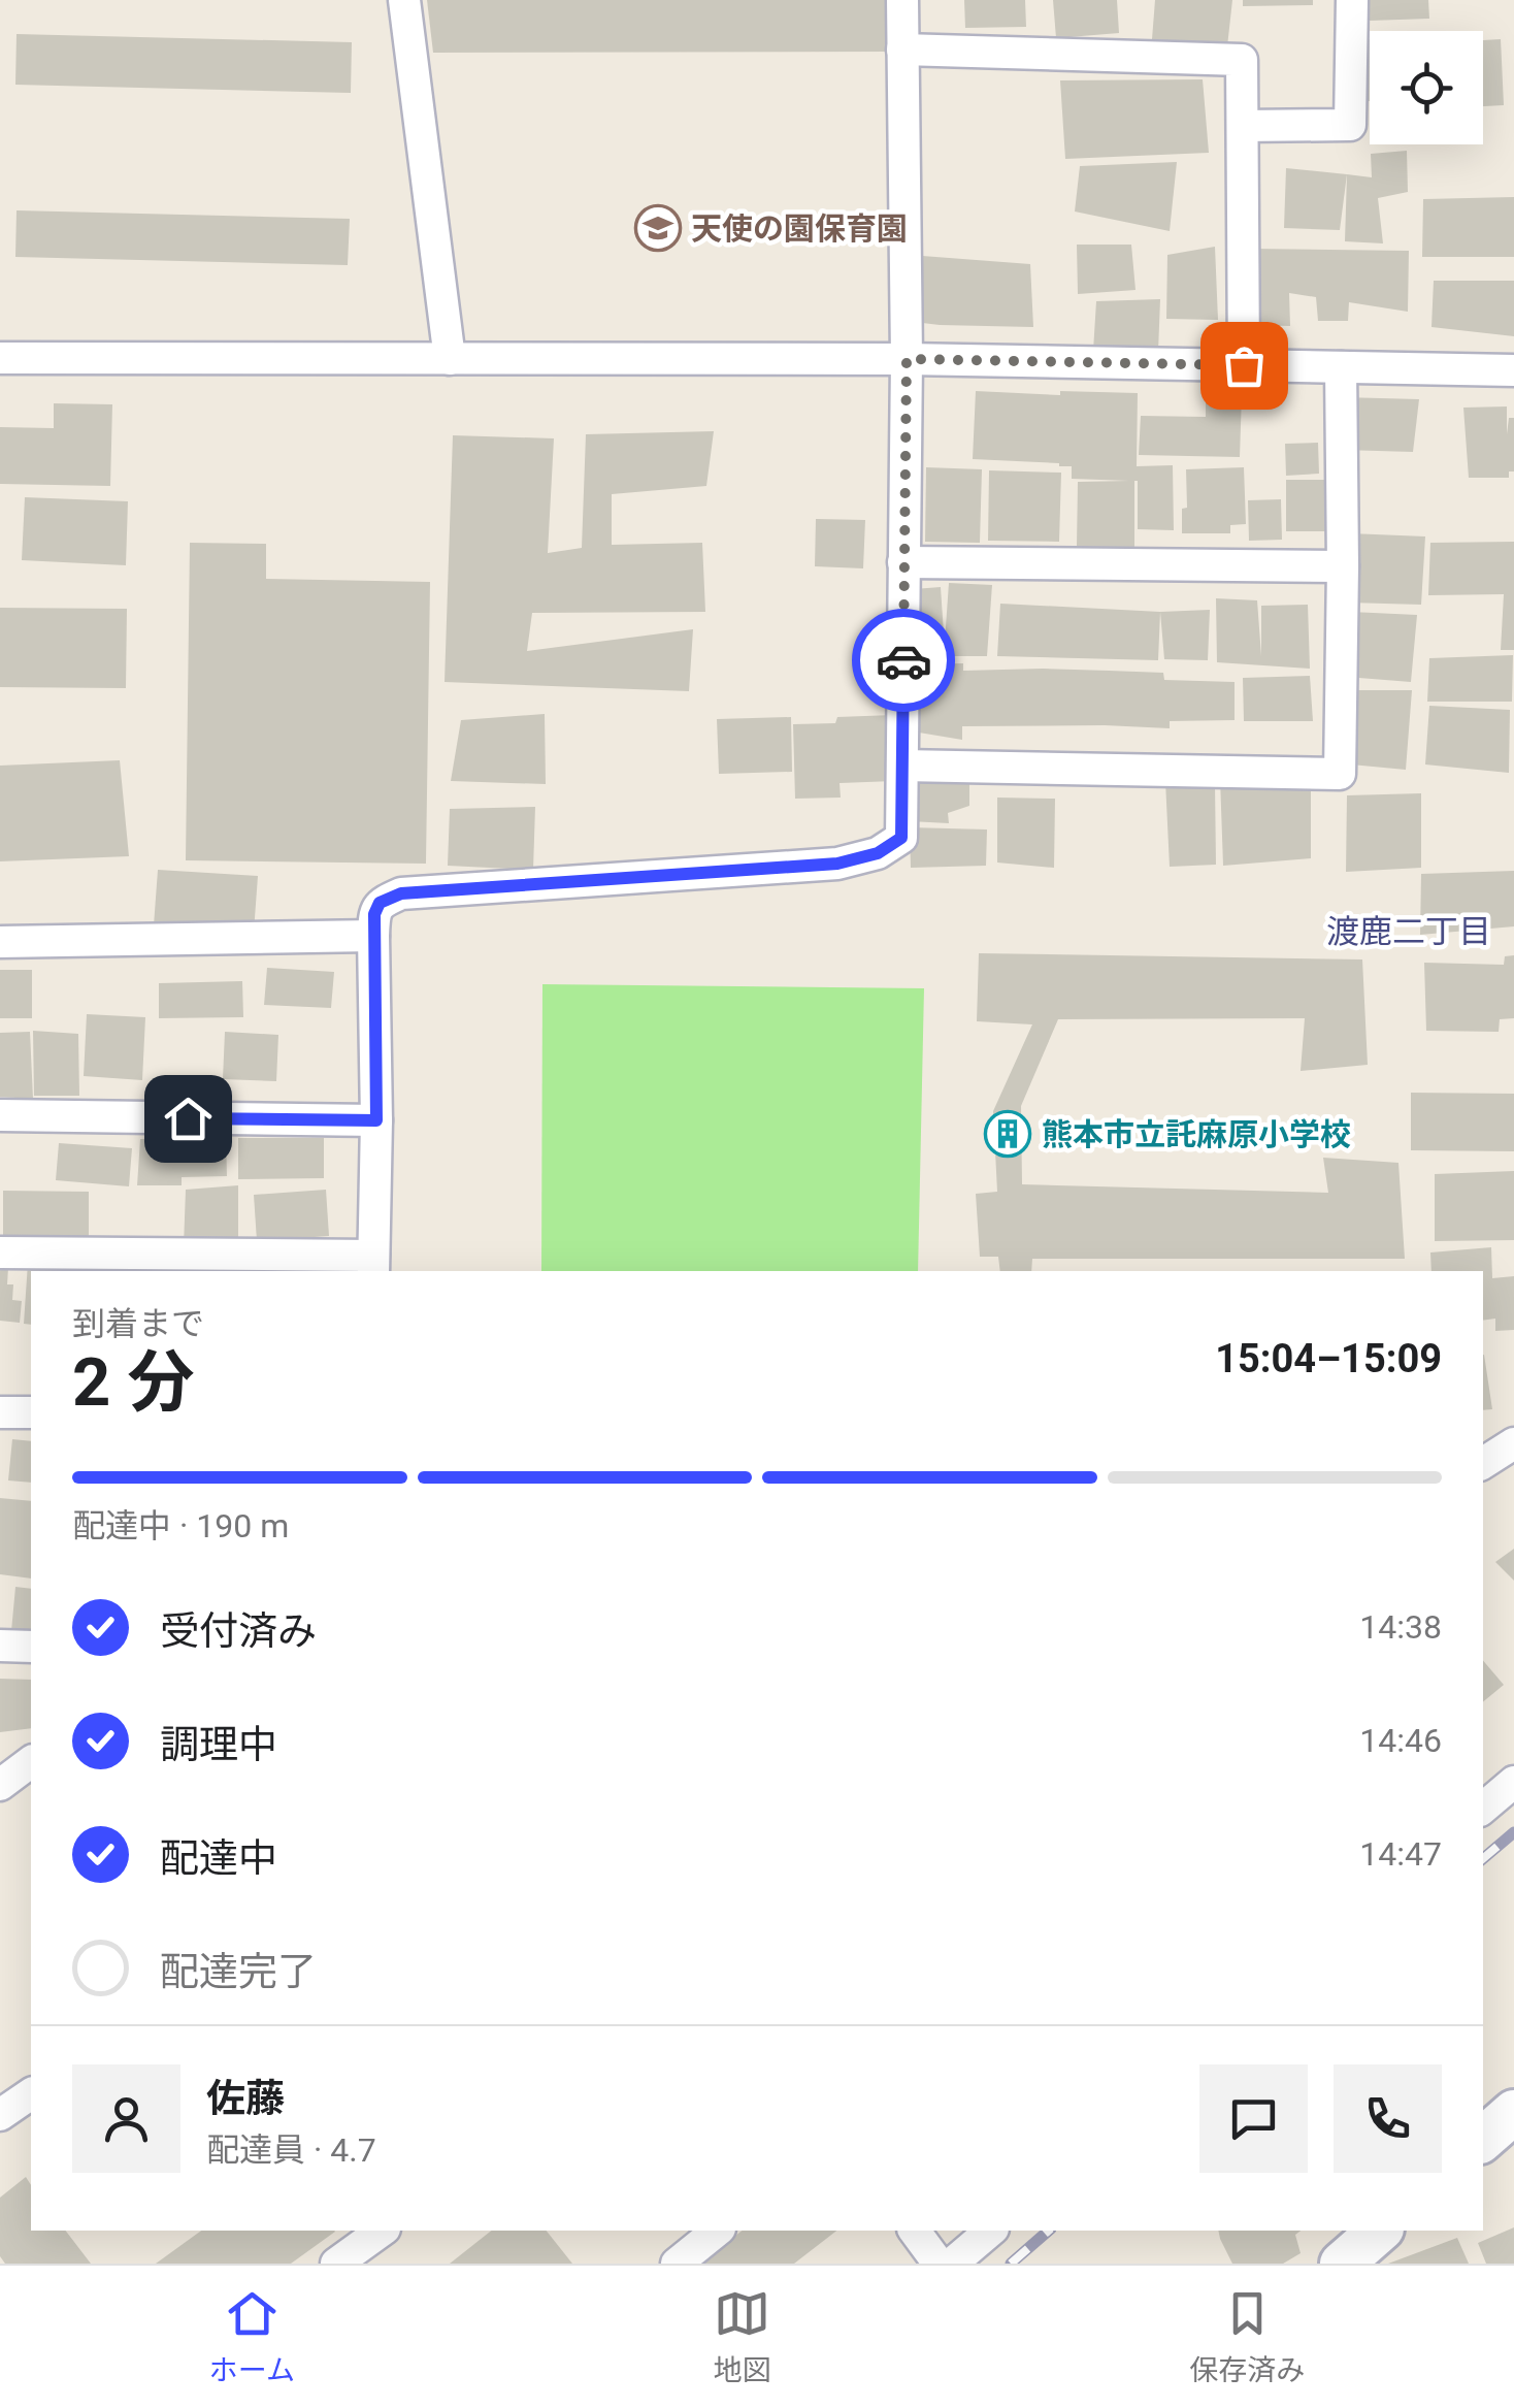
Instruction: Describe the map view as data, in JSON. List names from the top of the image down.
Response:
{
  "districts": ["渡鹿二丁目"],
  "places": {
    "school or university": ["天使の園保育園"],
    "building": ["熊本市立託麻原小学校"]
  },
  "page": {
    "heading": ["2 分", "到着まで", "15:04–15:09"],
    "panel": ["佐藤", "配達員 · 4.7"],
    "bar": "配達中 · 190 m",
    "list": [
      ["受付済み", "14:38"],
      ["調理中", "14:46"],
      ["配達中", "14:47"],
      "配達完了"
    ],
    "tabs": ["ホーム", "地図", "保存済み"]
  }
}
